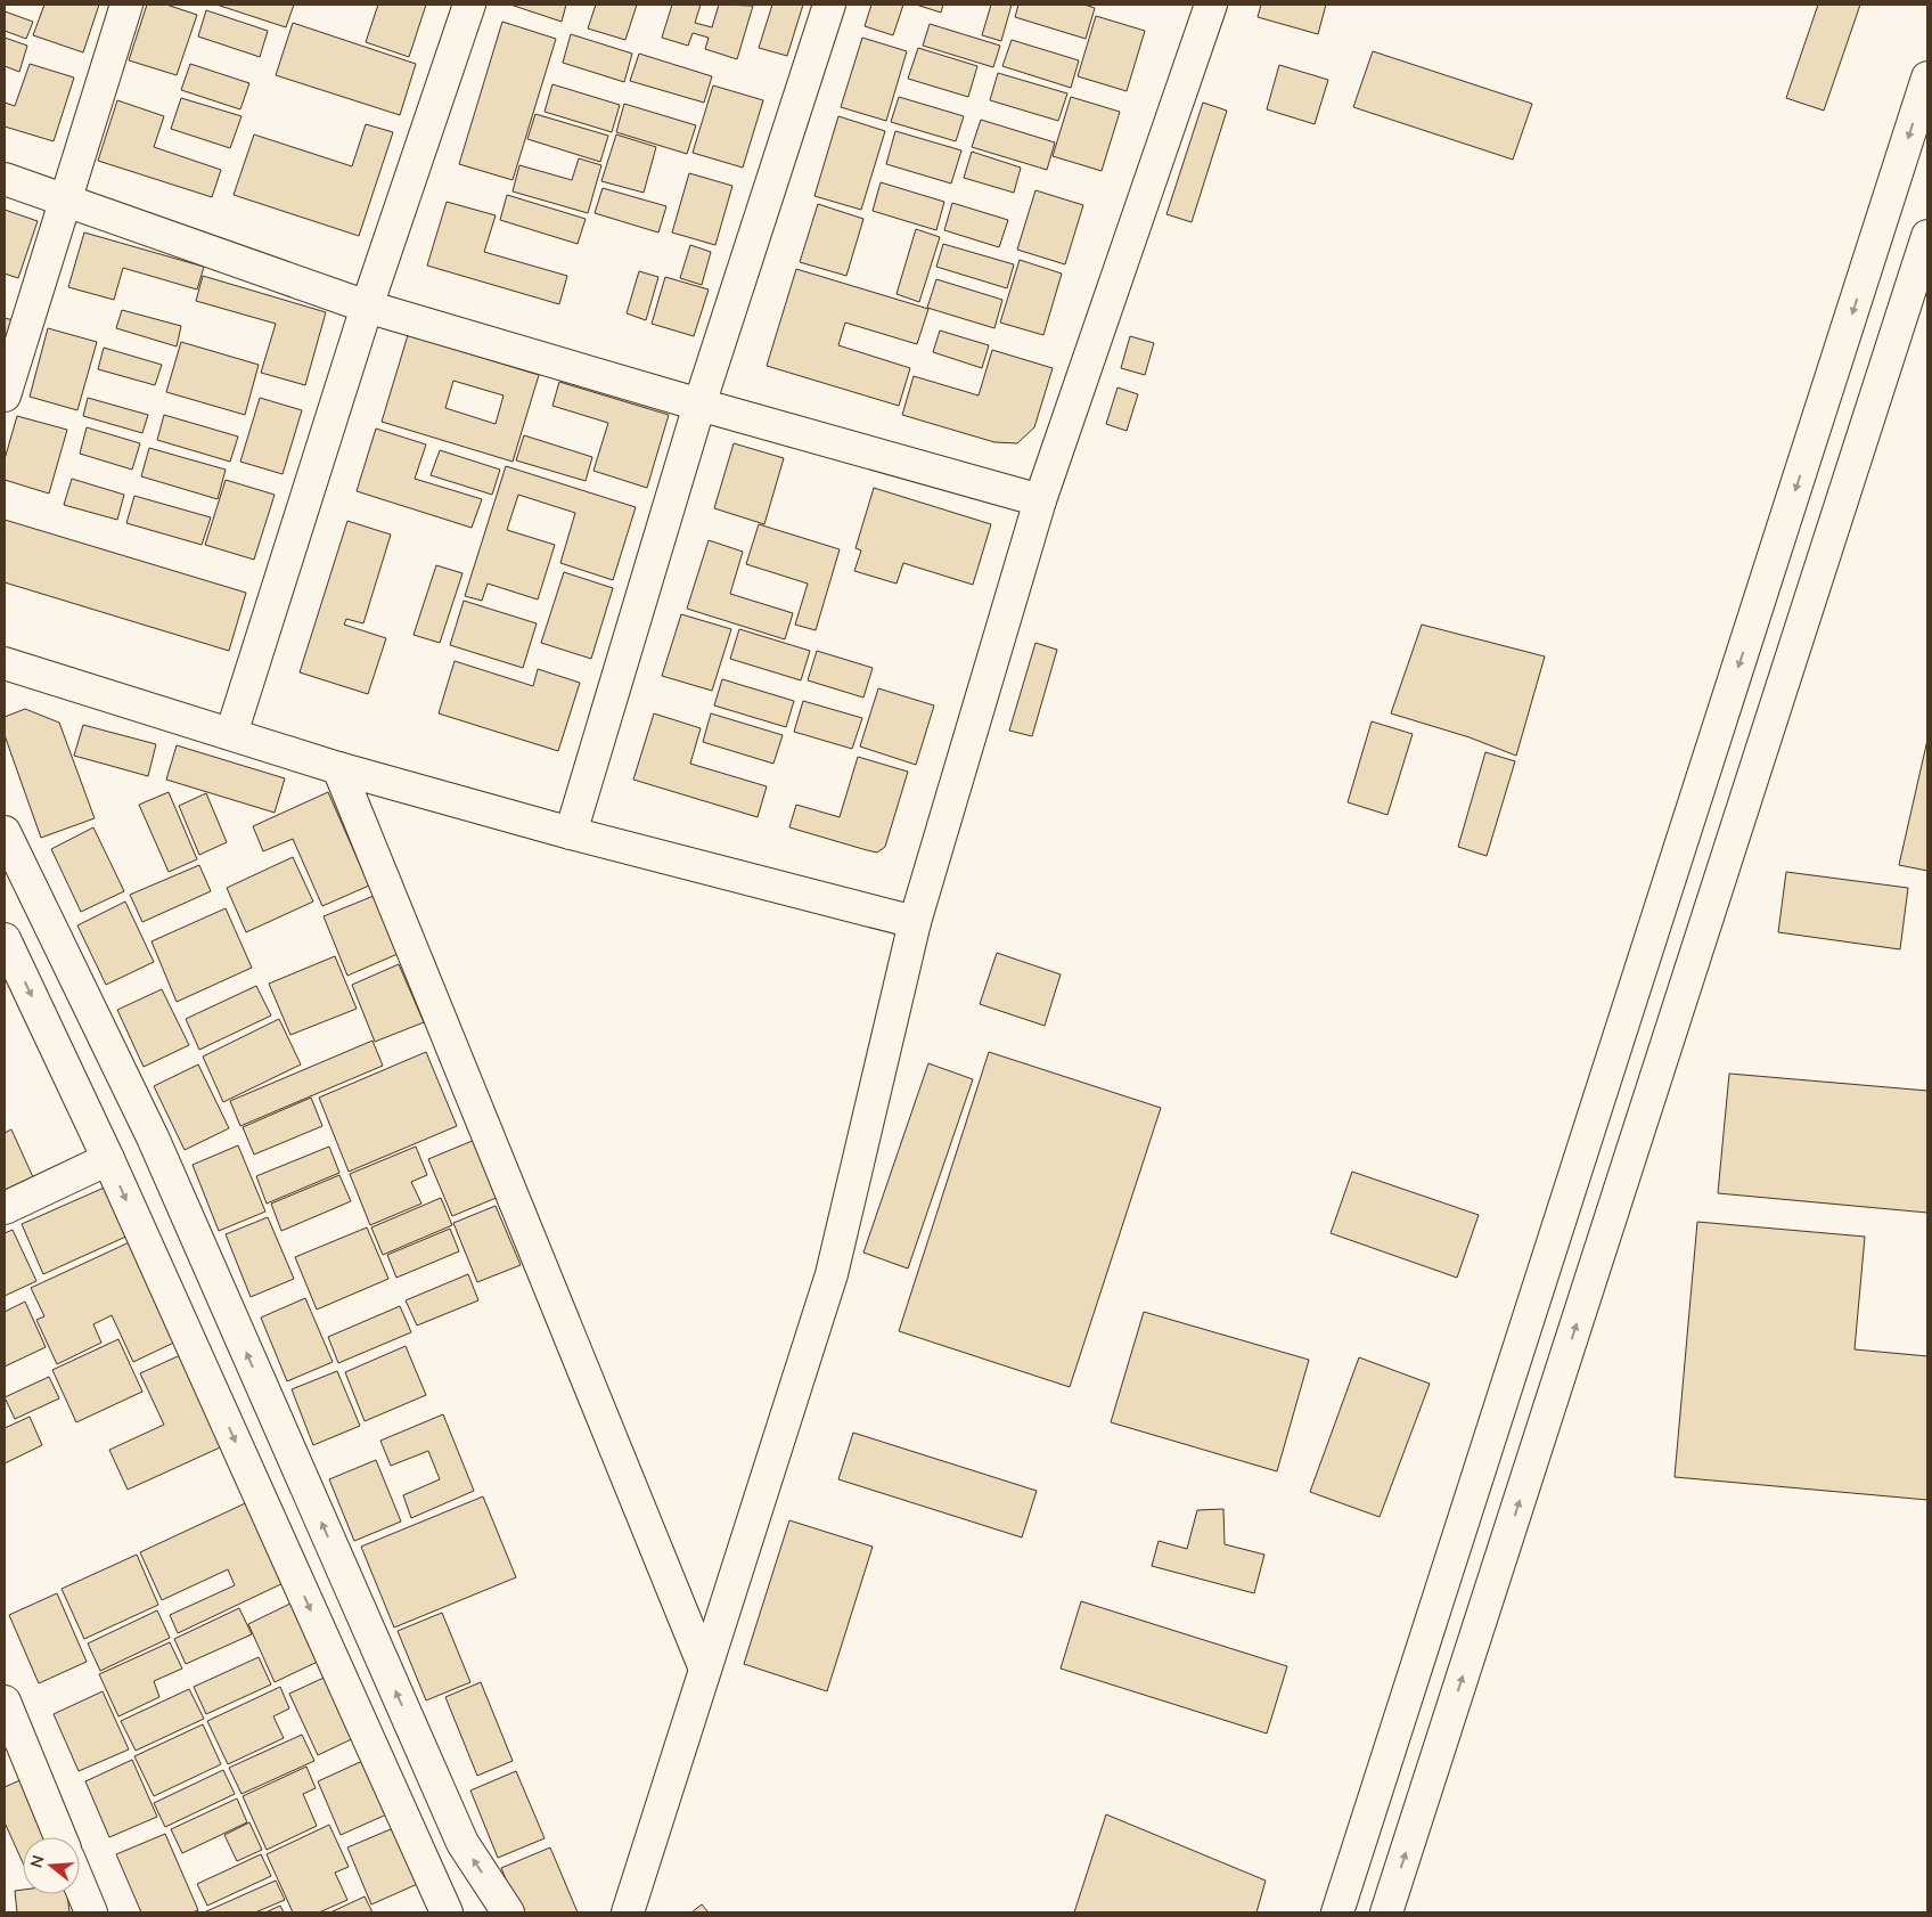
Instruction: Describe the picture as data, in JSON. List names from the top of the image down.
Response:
{
  "north": "left"
}
